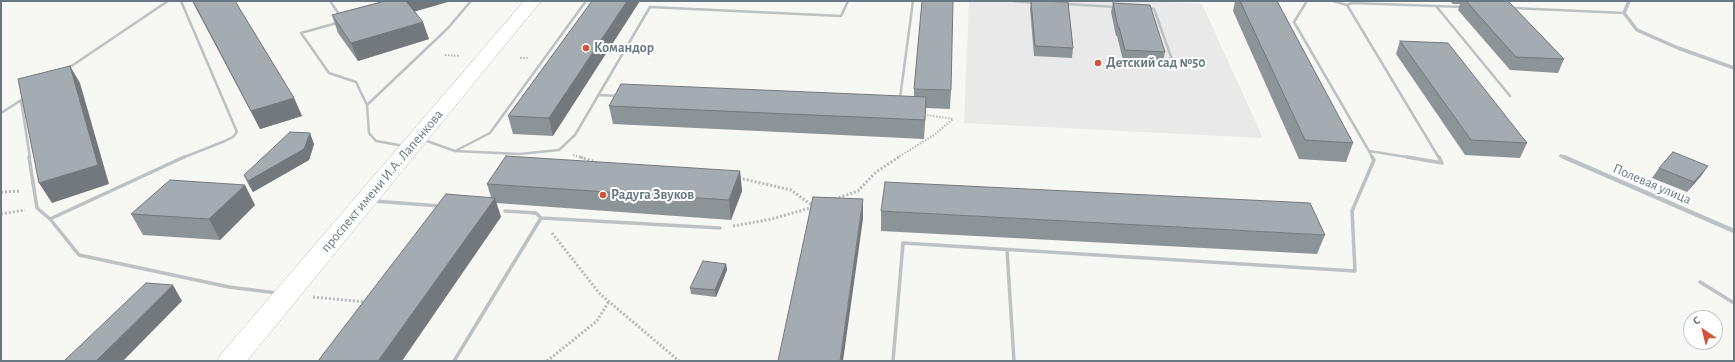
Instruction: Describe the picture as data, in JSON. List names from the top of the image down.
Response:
{
  "streets": {
    "main road": ["проспект имени И.А. Лапенкова"],
    "street": ["Полевая улица"]
  },
  "places": ["Командор", "Детский сад №50", "Радуга Звуков"],
  "north": "top left"
}
